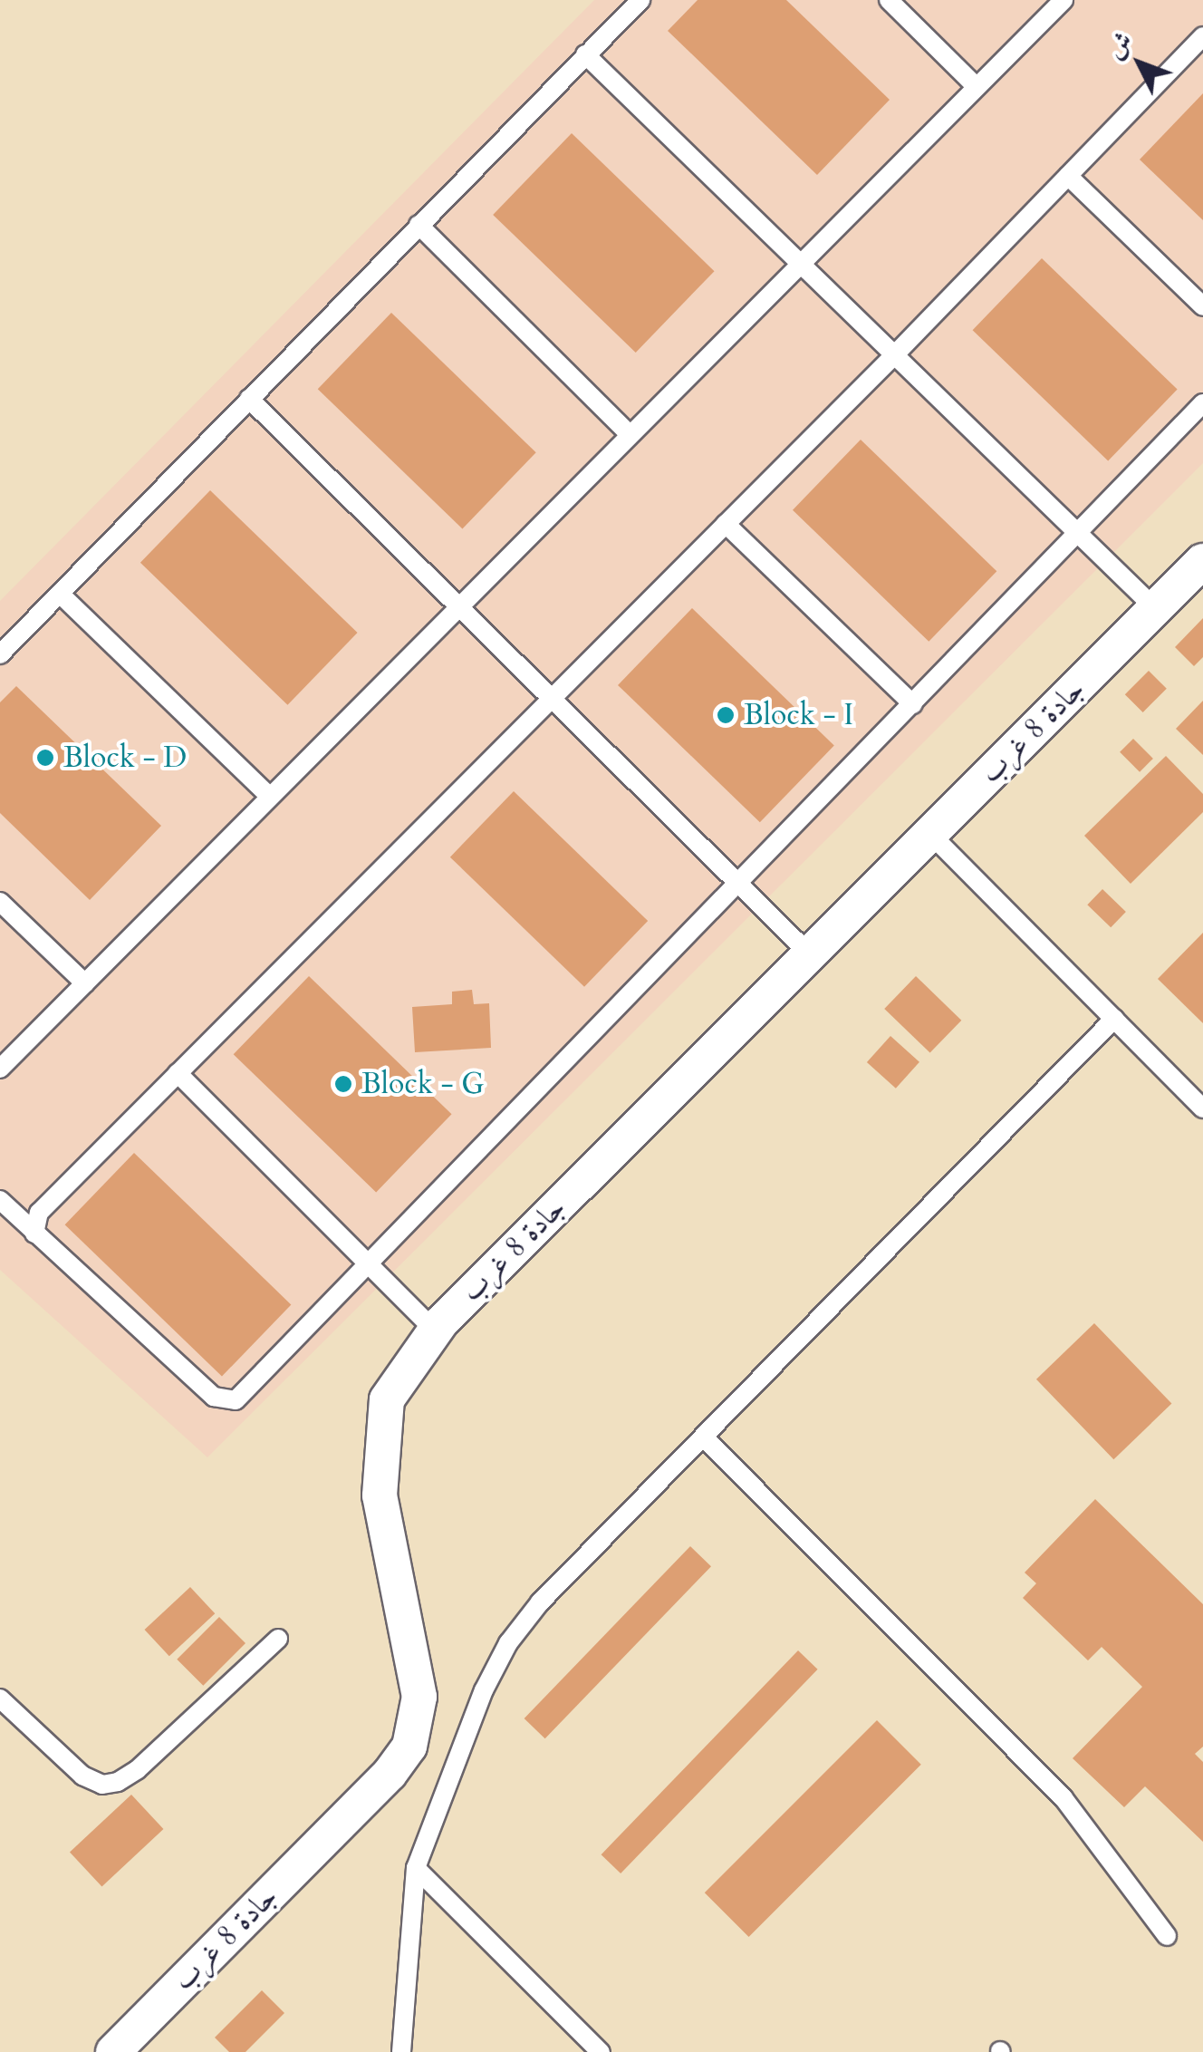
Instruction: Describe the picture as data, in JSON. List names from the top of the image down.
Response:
{
  "streets": {
    "street": ["جادة 8 غرب"]
  },
  "places": ["Block - I", "Block - D", "Block - G"],
  "north": "top left"
}
